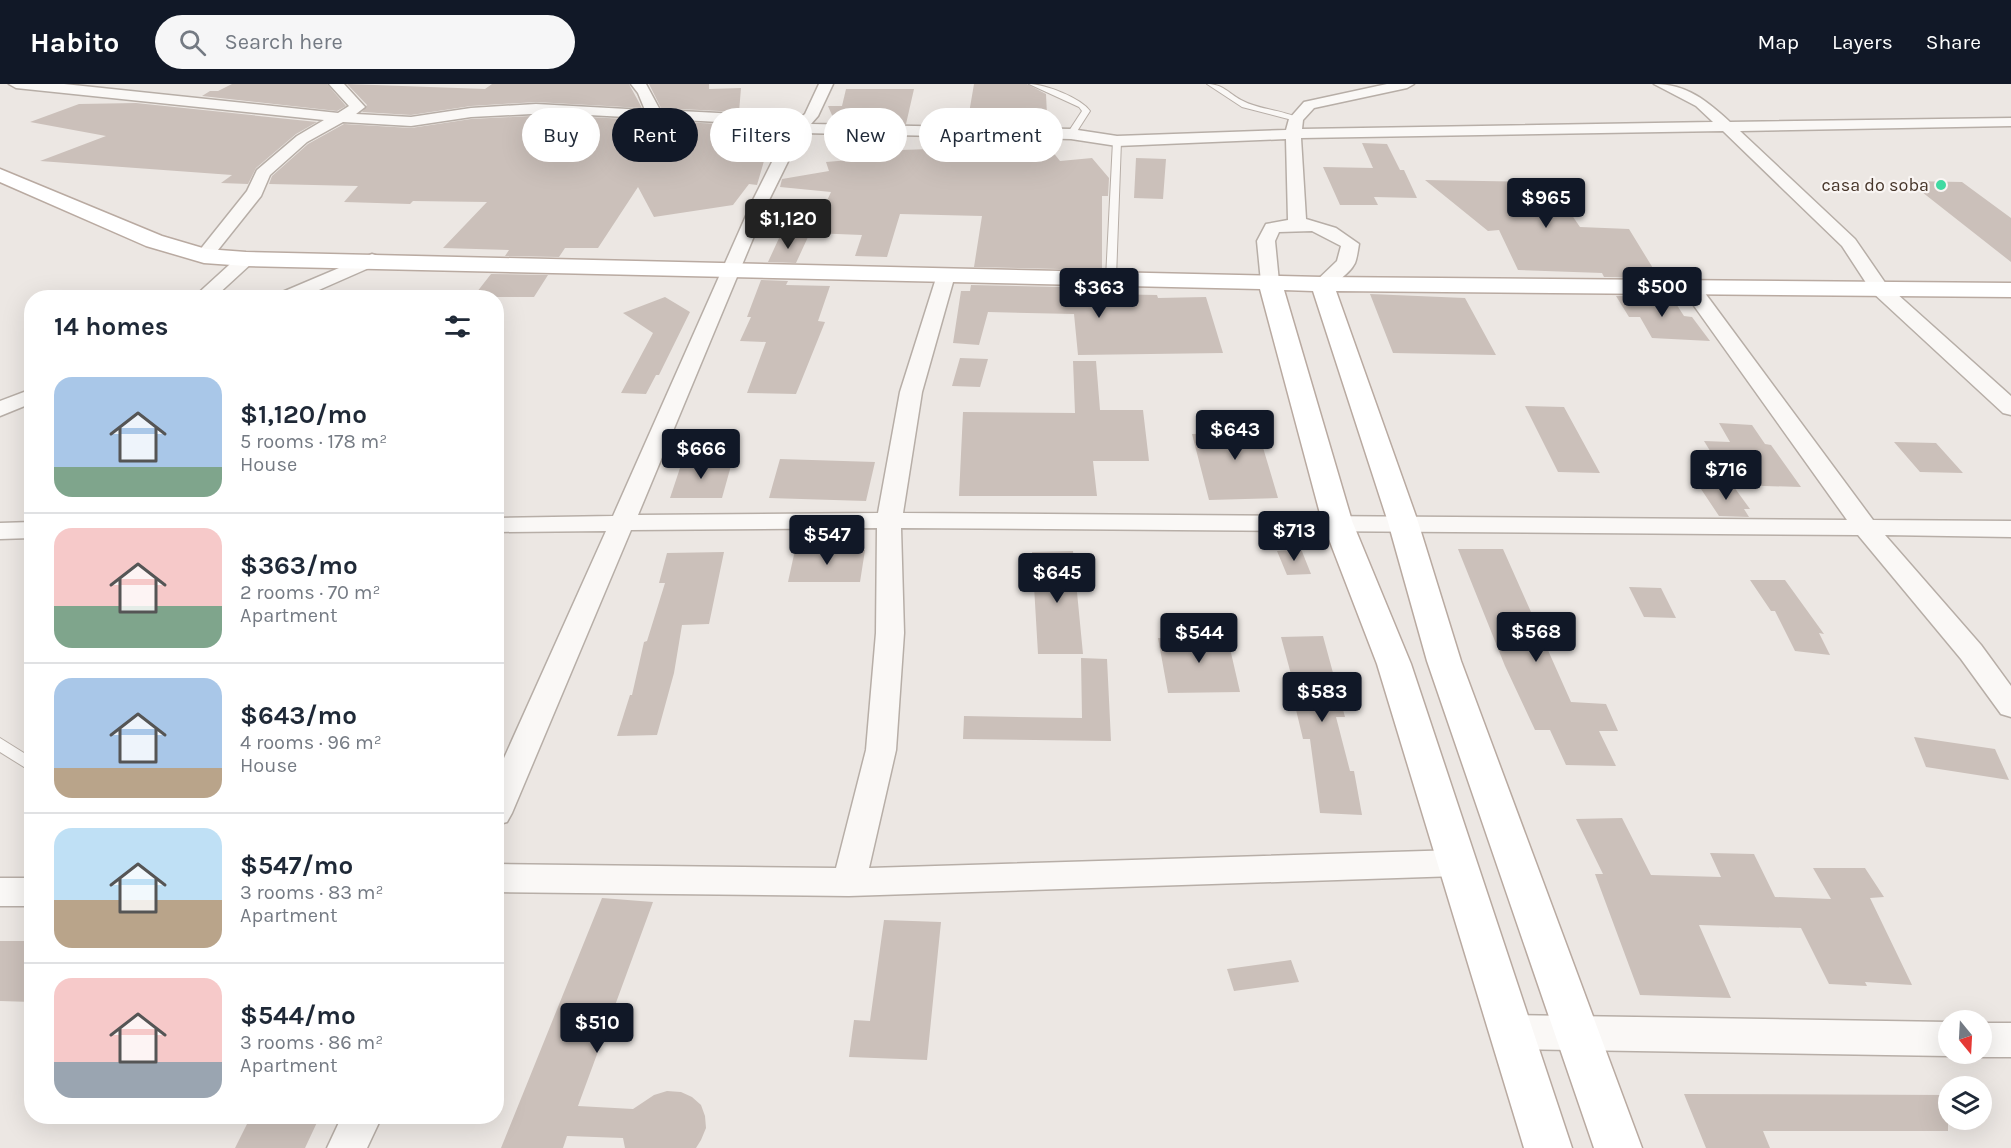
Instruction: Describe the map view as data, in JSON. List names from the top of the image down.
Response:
{
  "places": ["casa do soba"],
  "north": "bottom",
  "page": {
    "header": "Habito",
    "search": "Search here",
    "nav": ["Map", "Layers", "Share"],
    "chip": [
      "Buy",
      "Rent",
      "Filters",
      "New",
      "Apartment"
    ],
    "price": [
      "$965",
      "$1,120",
      "$500",
      "$363",
      "$643",
      "$666",
      "$716",
      "$713",
      "$547",
      "$645",
      "$568",
      "$544",
      "$583",
      "$510"
    ],
    "heading": "14 homes",
    "list": [
      {
        "name": "$1,120/mo",
        "note": "5 rooms · 178 m² · House"
      },
      {
        "name": "$363/mo",
        "note": "2 rooms · 70 m² · Apartment"
      },
      {
        "name": "$643/mo",
        "note": "4 rooms · 96 m² · House"
      },
      {
        "name": "$547/mo",
        "note": "3 rooms · 83 m² · Apartment"
      },
      {
        "name": "$544/mo",
        "note": "3 rooms · 86 m² · Apartment"
      }
    ]
  }
}
